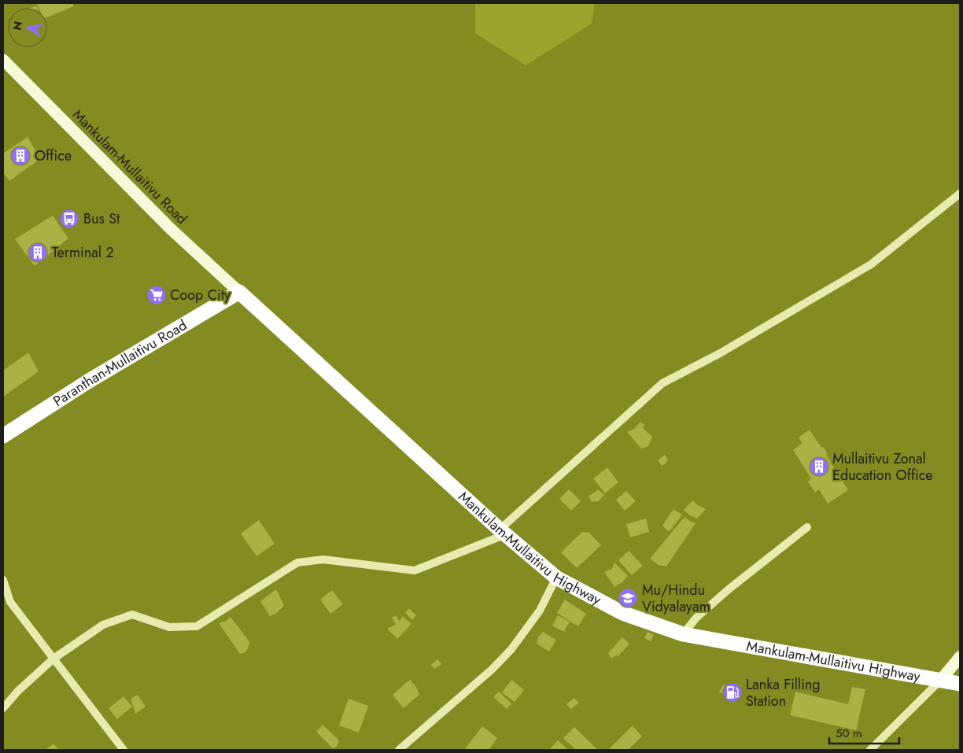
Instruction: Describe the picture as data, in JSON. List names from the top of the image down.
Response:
{
  "streets": {
    "highway": ["Paranthan-Mullaitivu Road", "Mankulam-Mullaitivu Highway"],
    "street": ["Mankulam-Mullaitivu Road"]
  },
  "crossings": [
    ["Mankulam-Mullaitivu Road", "Paranthan-Mullaitivu Road"],
    ["Mankulam-Mullaitivu Road", "Mankulam-Mullaitivu Highway"],
    ["Paranthan-Mullaitivu Road", "Mankulam-Mullaitivu Highway"]
  ],
  "places": {
    "building": ["Office", "Terminal 2", "Mullaitivu Zonal Education Office"],
    "bus stop": ["Bus St"],
    "supermarket": ["Coop City"],
    "school or university": ["Mu/Hindu Vidyalayam"],
    "fuel station": ["Lanka Filling Station"]
  },
  "scale_bar": "50 m",
  "north": "left"
}
